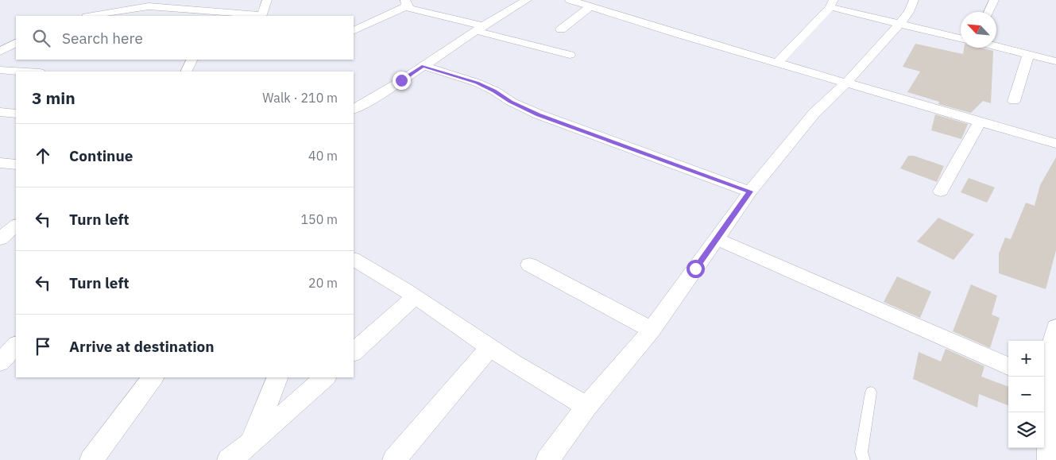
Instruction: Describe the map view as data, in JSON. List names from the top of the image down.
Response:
{
  "north": "top left",
  "page": {
    "search": "Search here",
    "heading": ["3 min", "Walk · 210 m"],
    "list": [
      ["Continue", "40 m"],
      ["Turn left", "150 m"],
      ["Turn left", "20 m"],
      "Arrive at destination"
    ],
    "map_buttons": ["+", "−"]
  }
}
